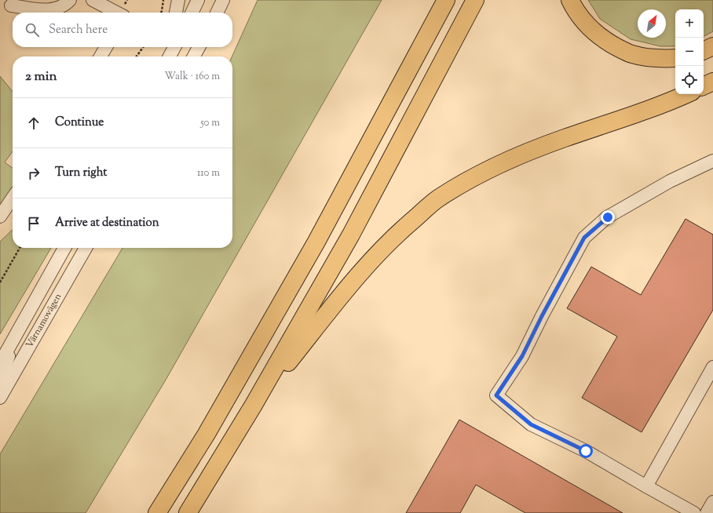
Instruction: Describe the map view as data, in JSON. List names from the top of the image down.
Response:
{
  "streets": {
    "street": ["Värnamovägen"]
  },
  "north": "top right",
  "page": {
    "map_buttons": ["+", "−"],
    "search": "Search here",
    "heading": ["2 min", "Walk · 160 m"],
    "list": [
      ["Continue", "50 m"],
      ["Turn right", "110 m"],
      "Arrive at destination"
    ]
  }
}
